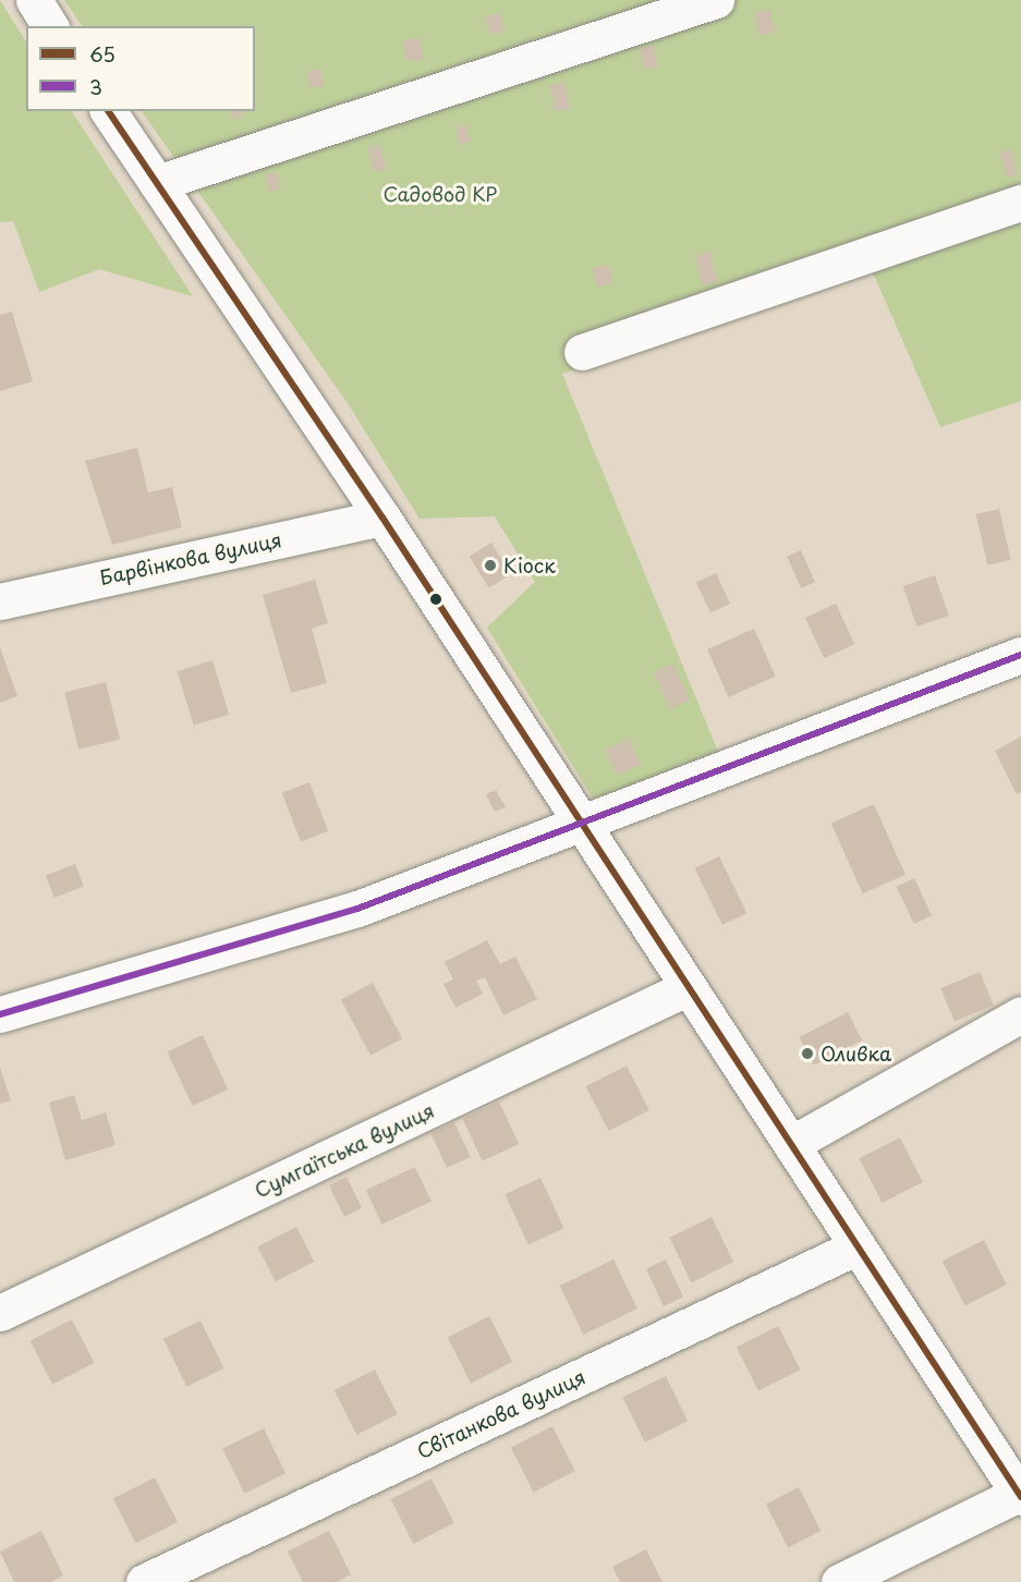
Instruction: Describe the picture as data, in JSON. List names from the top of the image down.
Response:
{
  "streets": {
    "street": ["Барвінкова вулиця", "Сумгаїтська вулиця", "Світанкова вулиця"]
  },
  "parks": ["Садовод КР"],
  "places": ["Кіоск", "Оливка"],
  "lines": ["transit line 65", "transit line 3"],
  "legend": ["65", "3"]
}
